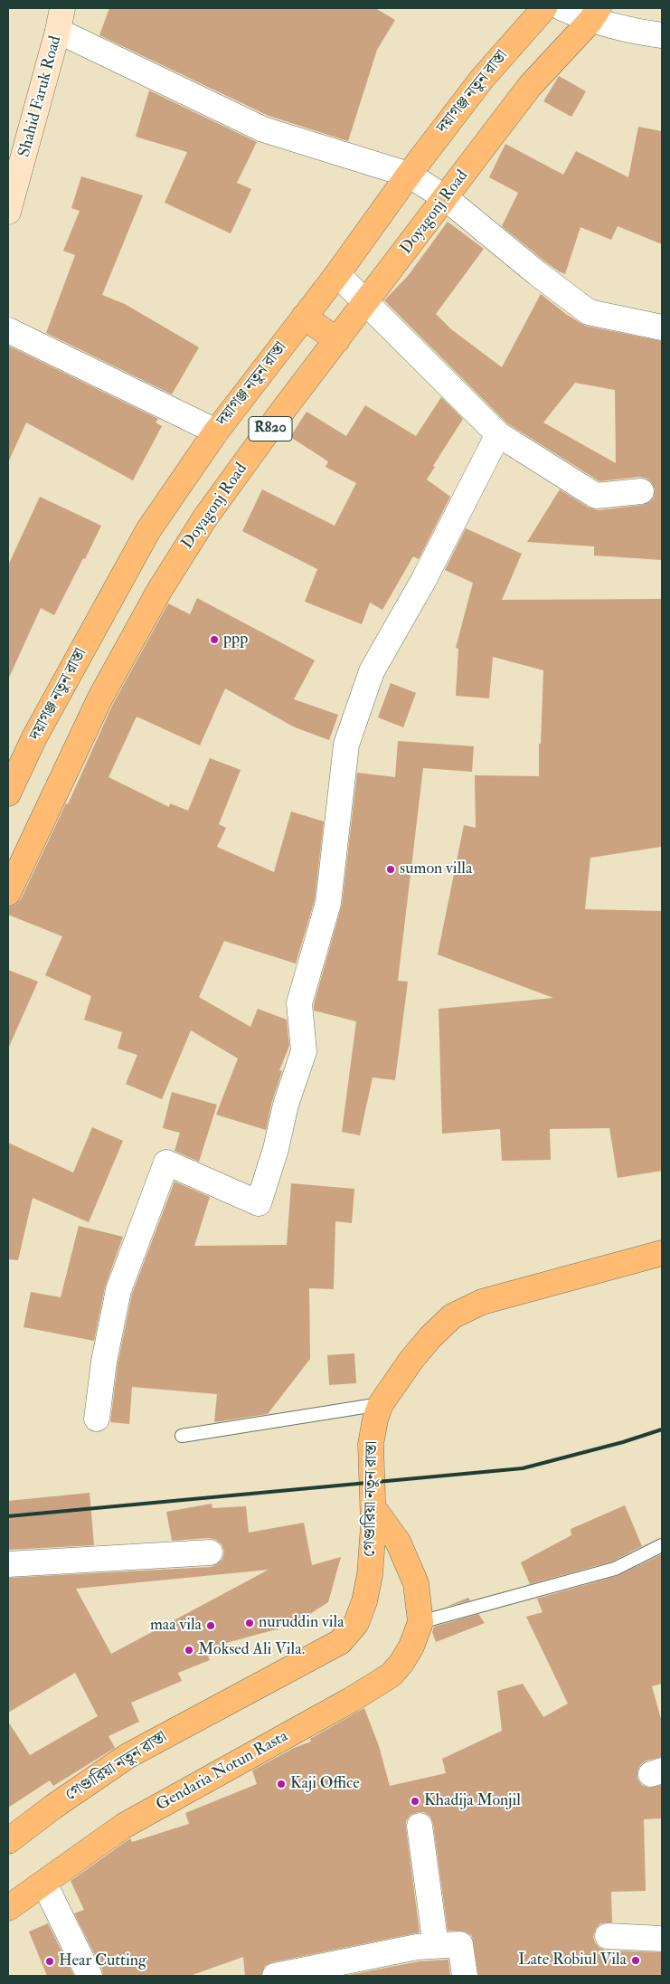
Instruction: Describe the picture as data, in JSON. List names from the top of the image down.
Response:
{
  "streets": {
    "main road": [
      "দয়াগঞ্জ নতুন রাস্তা",
      "Shahid Faruk Road",
      "Doyagonj Road",
      "R820",
      "গেণ্ডারিয়া নতুন রাস্তা",
      "Gendaria Notun Rasta"
    ]
  },
  "places": [
    "ppp",
    "sumon villa",
    "nuruddin vila",
    "maa vila",
    "Moksed Ali Vila.",
    "Kaji Office",
    "Khadija Monjil",
    "Late Robiul Vila",
    "Hear Cutting"
  ]
}
